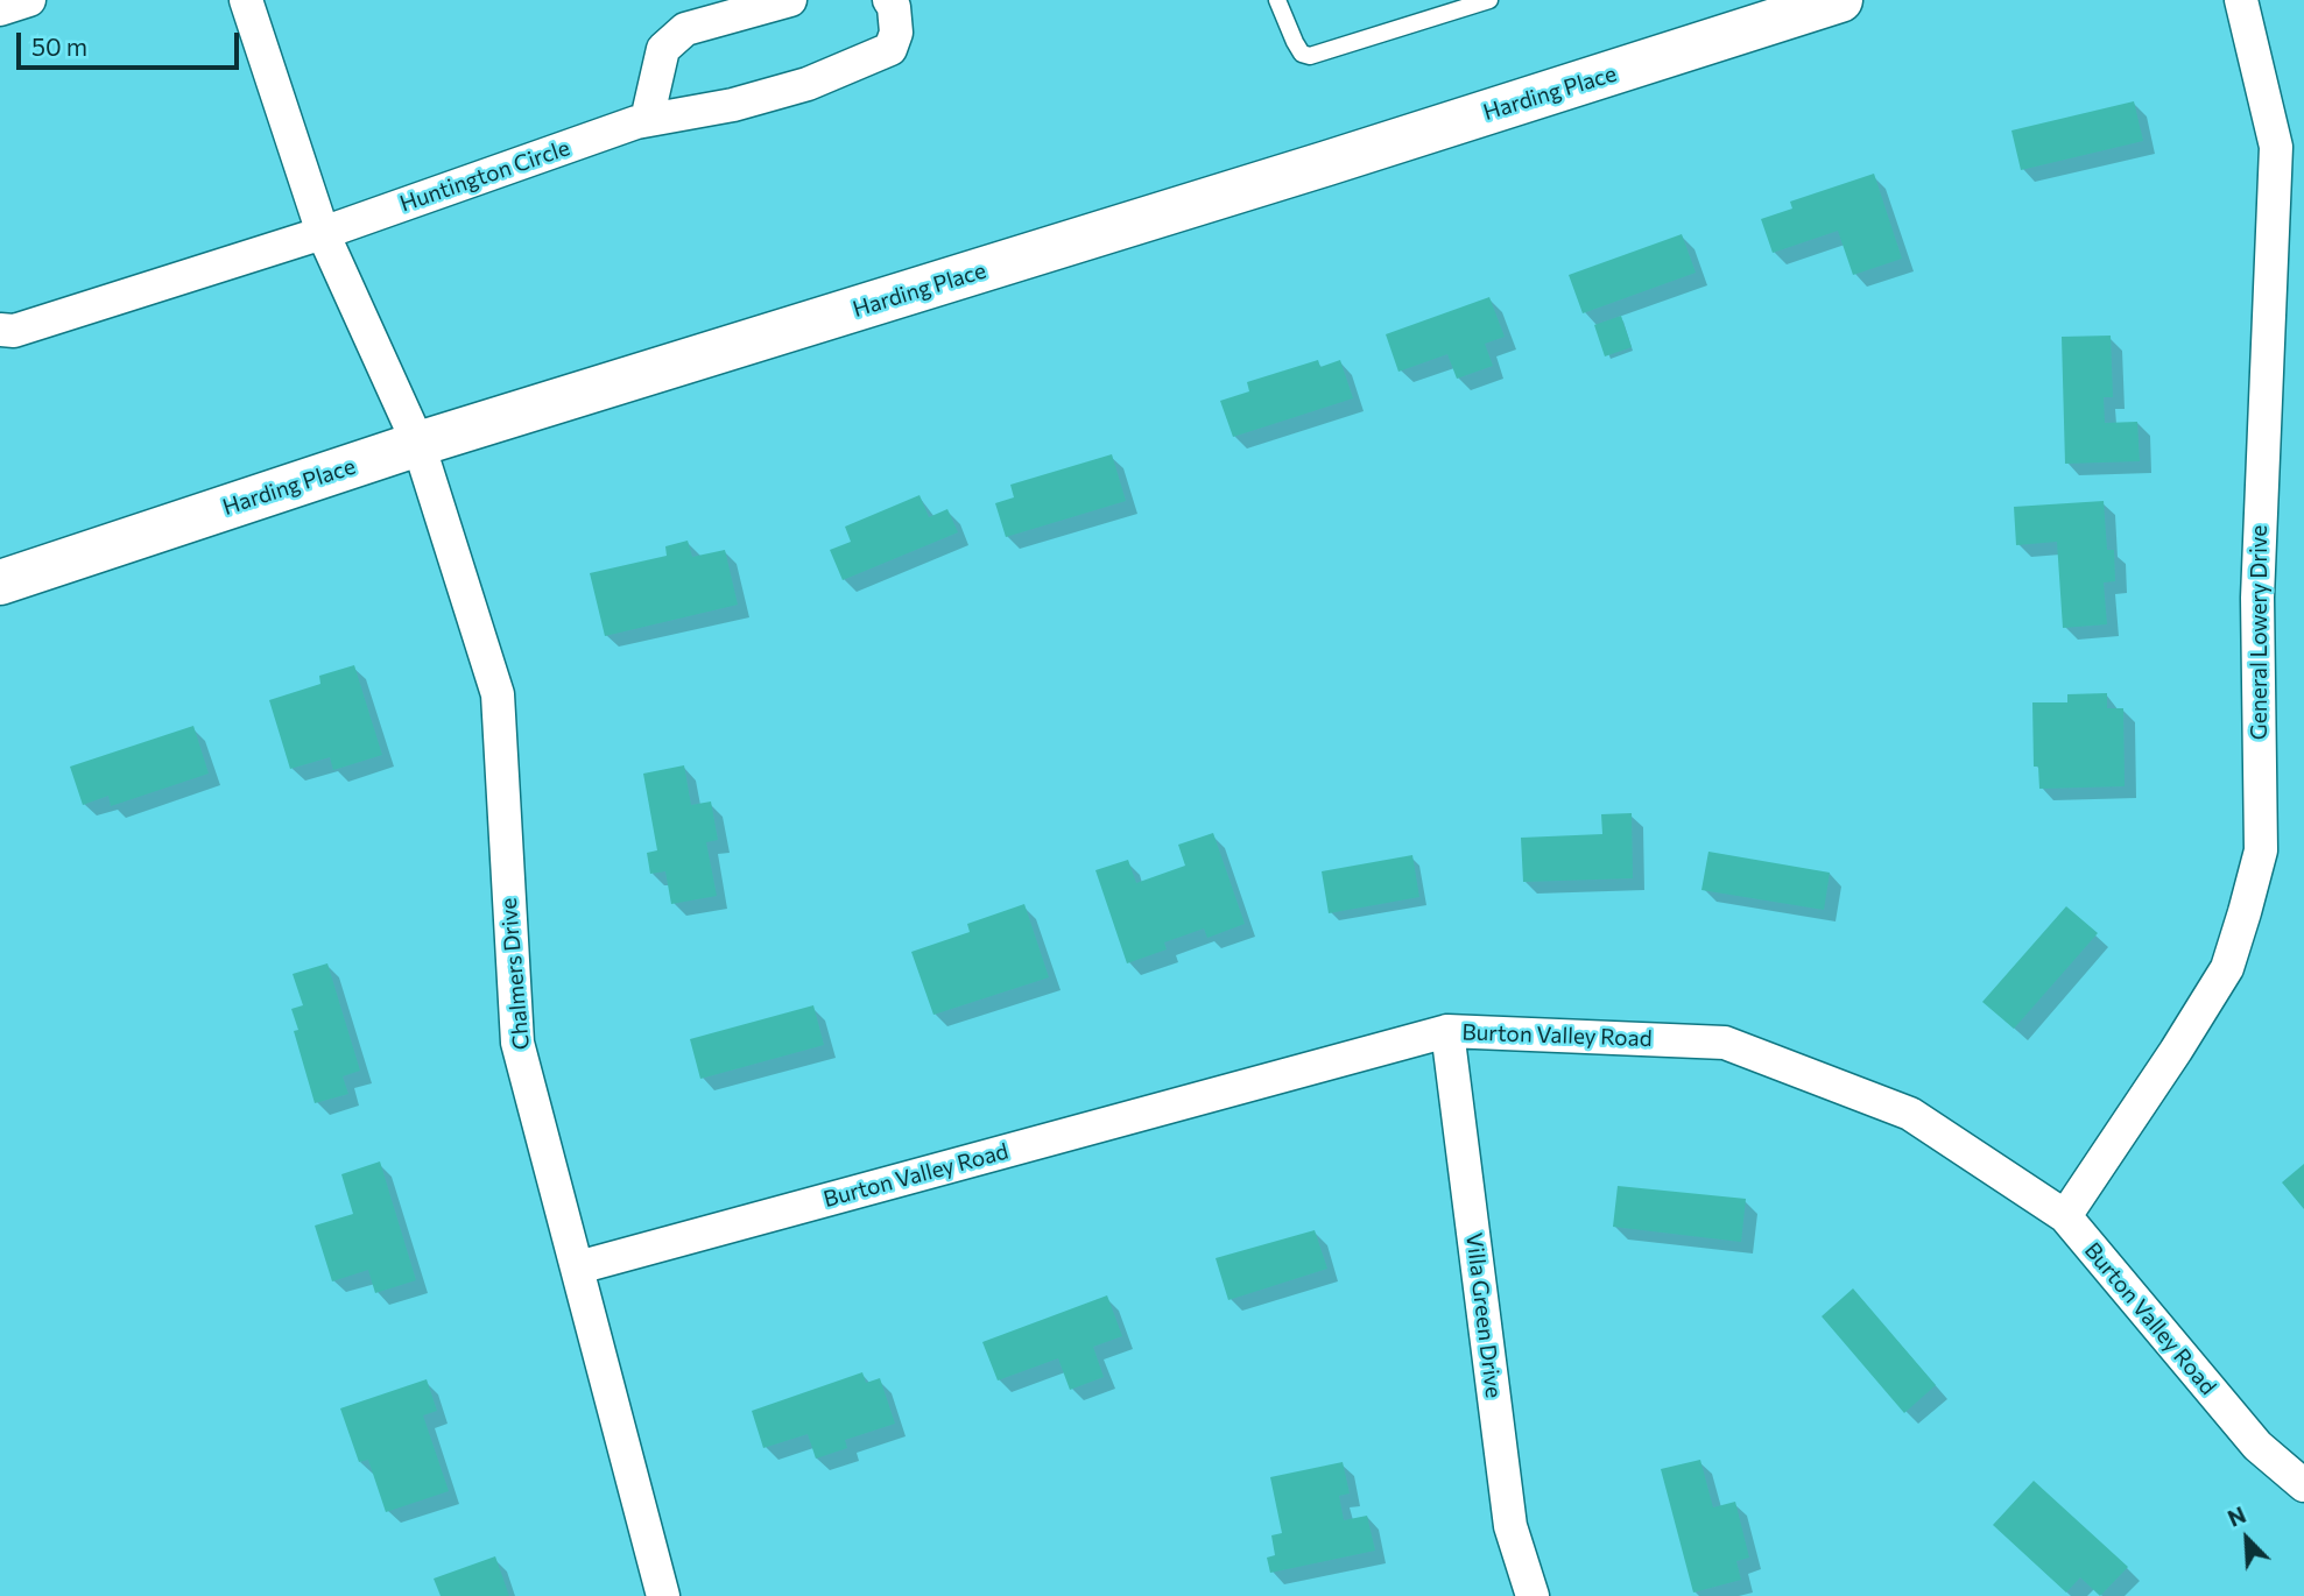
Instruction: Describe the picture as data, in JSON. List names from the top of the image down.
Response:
{
  "streets": {
    "main road": ["Harding Place"],
    "street": [
      "Huntington Circle",
      "General Lowery Drive",
      "Chalmers Drive",
      "Burton Valley Road",
      "Villa Green Drive"
    ]
  },
  "crossings": [
    ["Harding Place", "Chalmers Drive"],
    ["General Lowery Drive", "Burton Valley Road"],
    ["Chalmers Drive", "Burton Valley Road"],
    ["Burton Valley Road", "Villa Green Drive"]
  ],
  "scale_bar": "50 m",
  "north": "top left"
}
